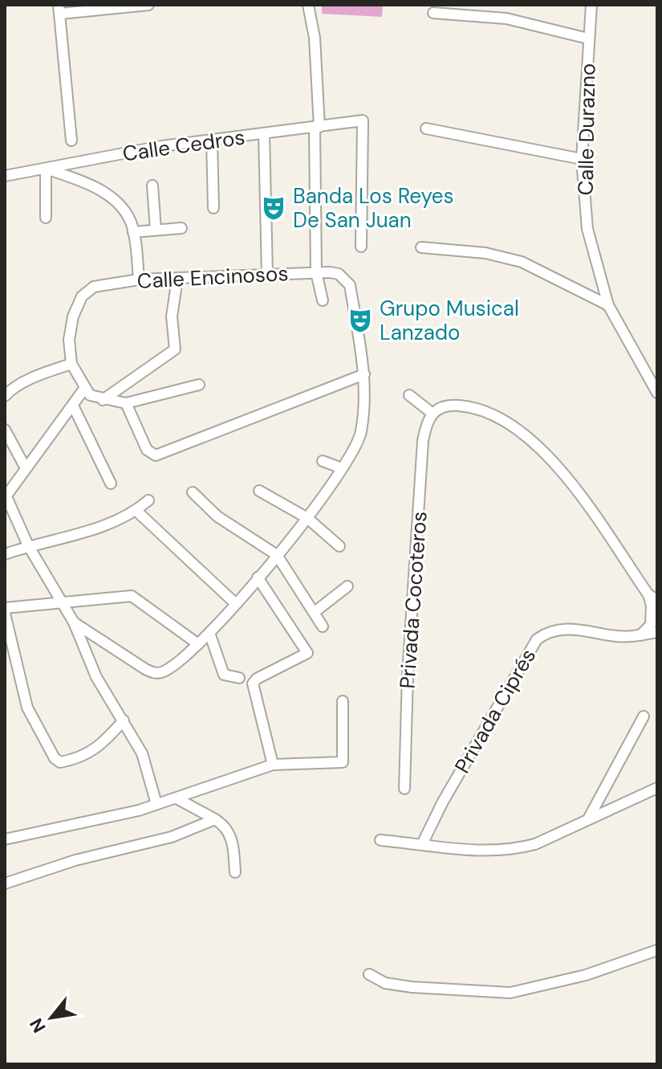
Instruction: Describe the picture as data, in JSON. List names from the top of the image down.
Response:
{
  "streets": {
    "street": [
      "Calle Durazno",
      "Calle Cedros",
      "Calle Encinosos",
      "Privada Cocoteros",
      "Privada Ciprés"
    ]
  },
  "places": {
    "theatre": ["Banda Los Reyes De San Juan", "Grupo Musical Lanzado"]
  },
  "north": "bottom left"
}
